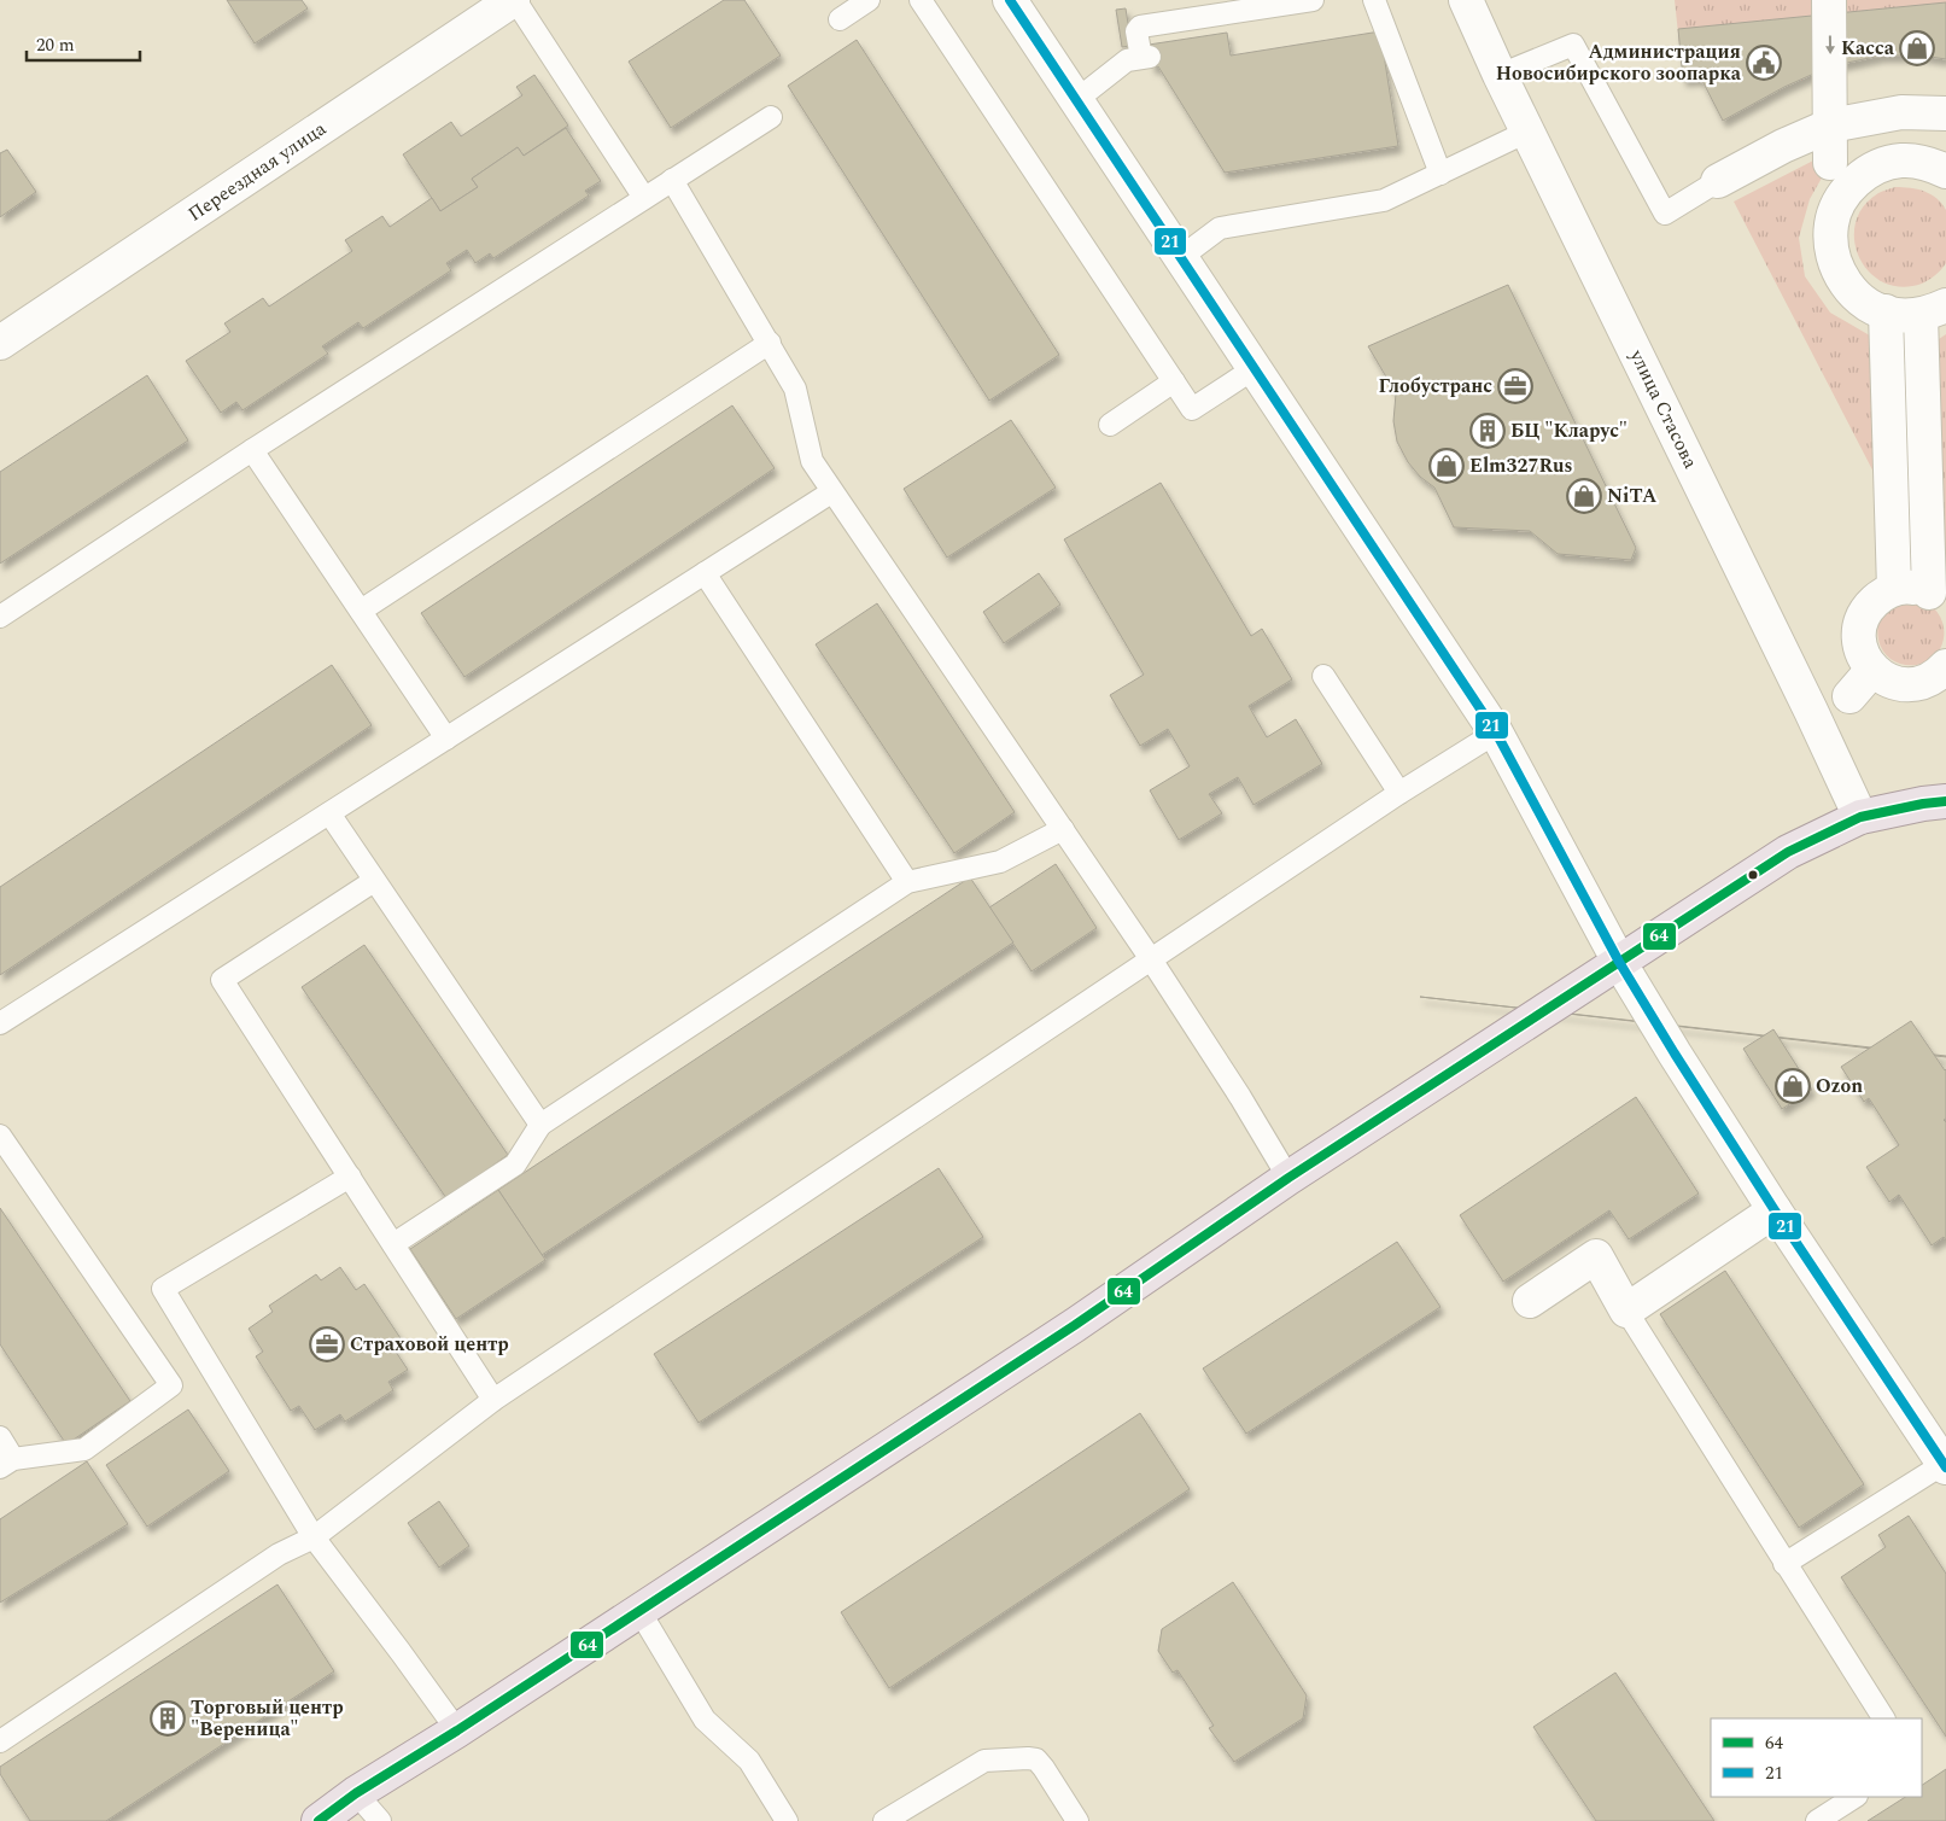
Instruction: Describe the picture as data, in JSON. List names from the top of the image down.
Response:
{
  "streets": {
    "street": ["Переездная улица", "улица Стасова"]
  },
  "places": {
    "shop": [
      "Касса",
      "Elm327Rus",
      "NiTA",
      "Ozon"
    ],
    "public building": ["Администрация Новосибирского зоопарка"],
    "office": ["Глобустранс", "Страховой центр"],
    "building": ["БЦ \"Кларус\"", "Торговый центр \"Вереница\""]
  },
  "lines": ["transit line 21", "transit line 64"],
  "legend": ["64", "21"],
  "scale_bar": "20 m"
}
